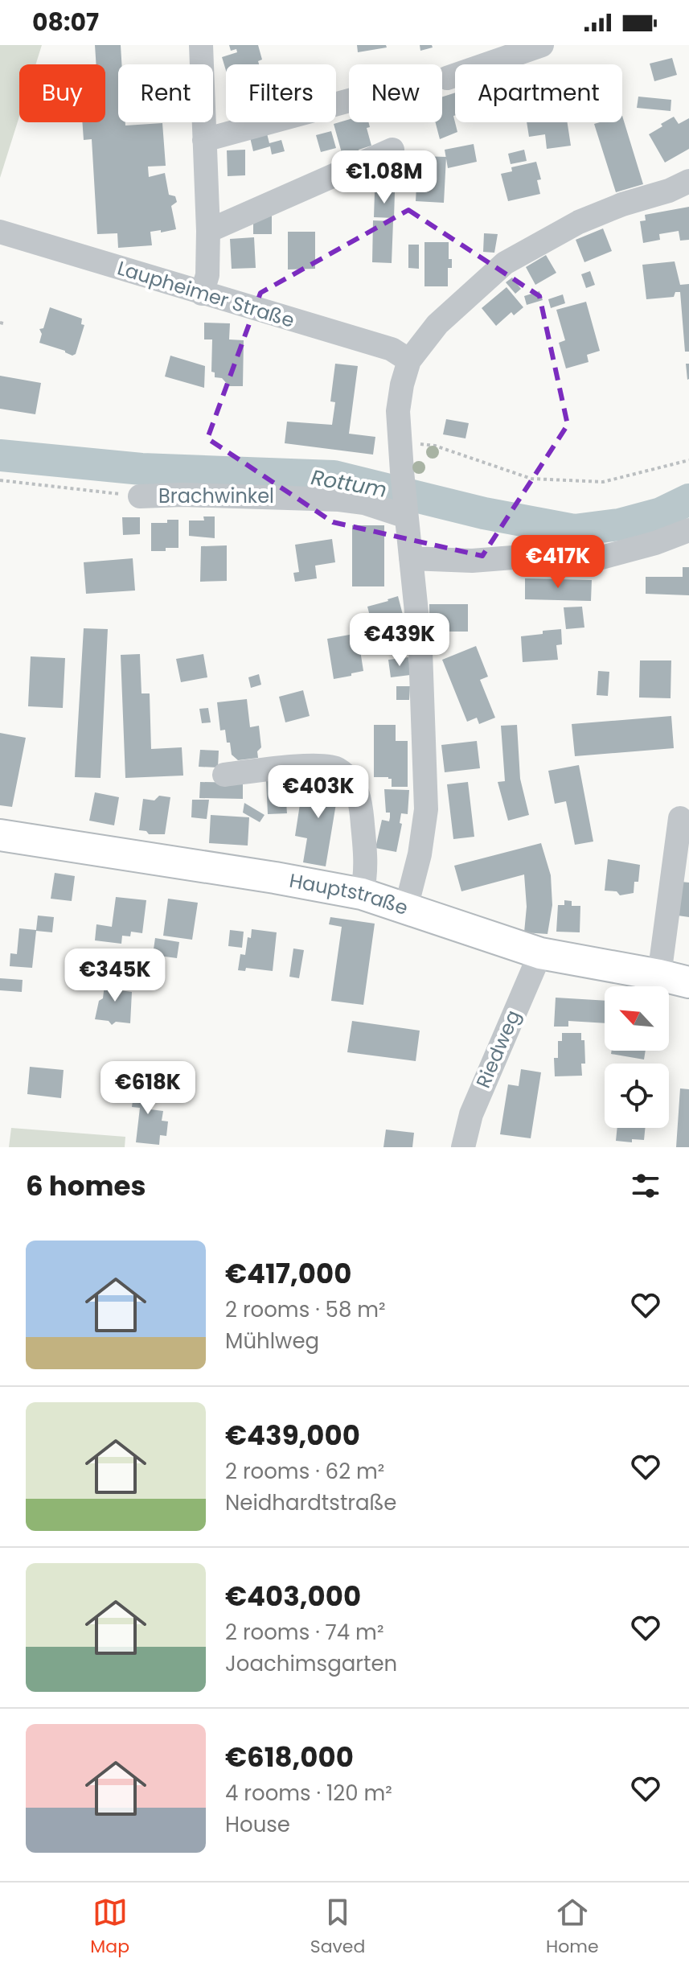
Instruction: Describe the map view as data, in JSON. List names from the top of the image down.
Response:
{
  "streets": {
    "main road": ["Hauptstraße"],
    "street": ["Laupheimer Straße", "Brachwinkel", "Riedweg"]
  },
  "crossings": [
    ["Hauptstraße", "Riedweg"]
  ],
  "water": ["Rottum"],
  "north": "top left",
  "page": {
    "status": "08:07",
    "chip": [
      "Buy",
      "Rent",
      "Filters",
      "New",
      "Apartment"
    ],
    "price": [
      "€1.08M",
      "€417K",
      "€439K",
      "€403K",
      "€345K",
      "€618K"
    ],
    "heading": "6 homes",
    "list": [
      {
        "name": "€417,000",
        "note": "2 rooms · 58 m² · Mühlweg"
      },
      {
        "name": "€439,000",
        "note": "2 rooms · 62 m² · Neidhardtstraße"
      },
      {
        "name": "€403,000",
        "note": "2 rooms · 74 m² · Joachimsgarten"
      },
      {
        "name": "€618,000",
        "note": "4 rooms · 120 m² · House"
      }
    ],
    "tabs": ["Map", "Saved", "Home"]
  }
}
